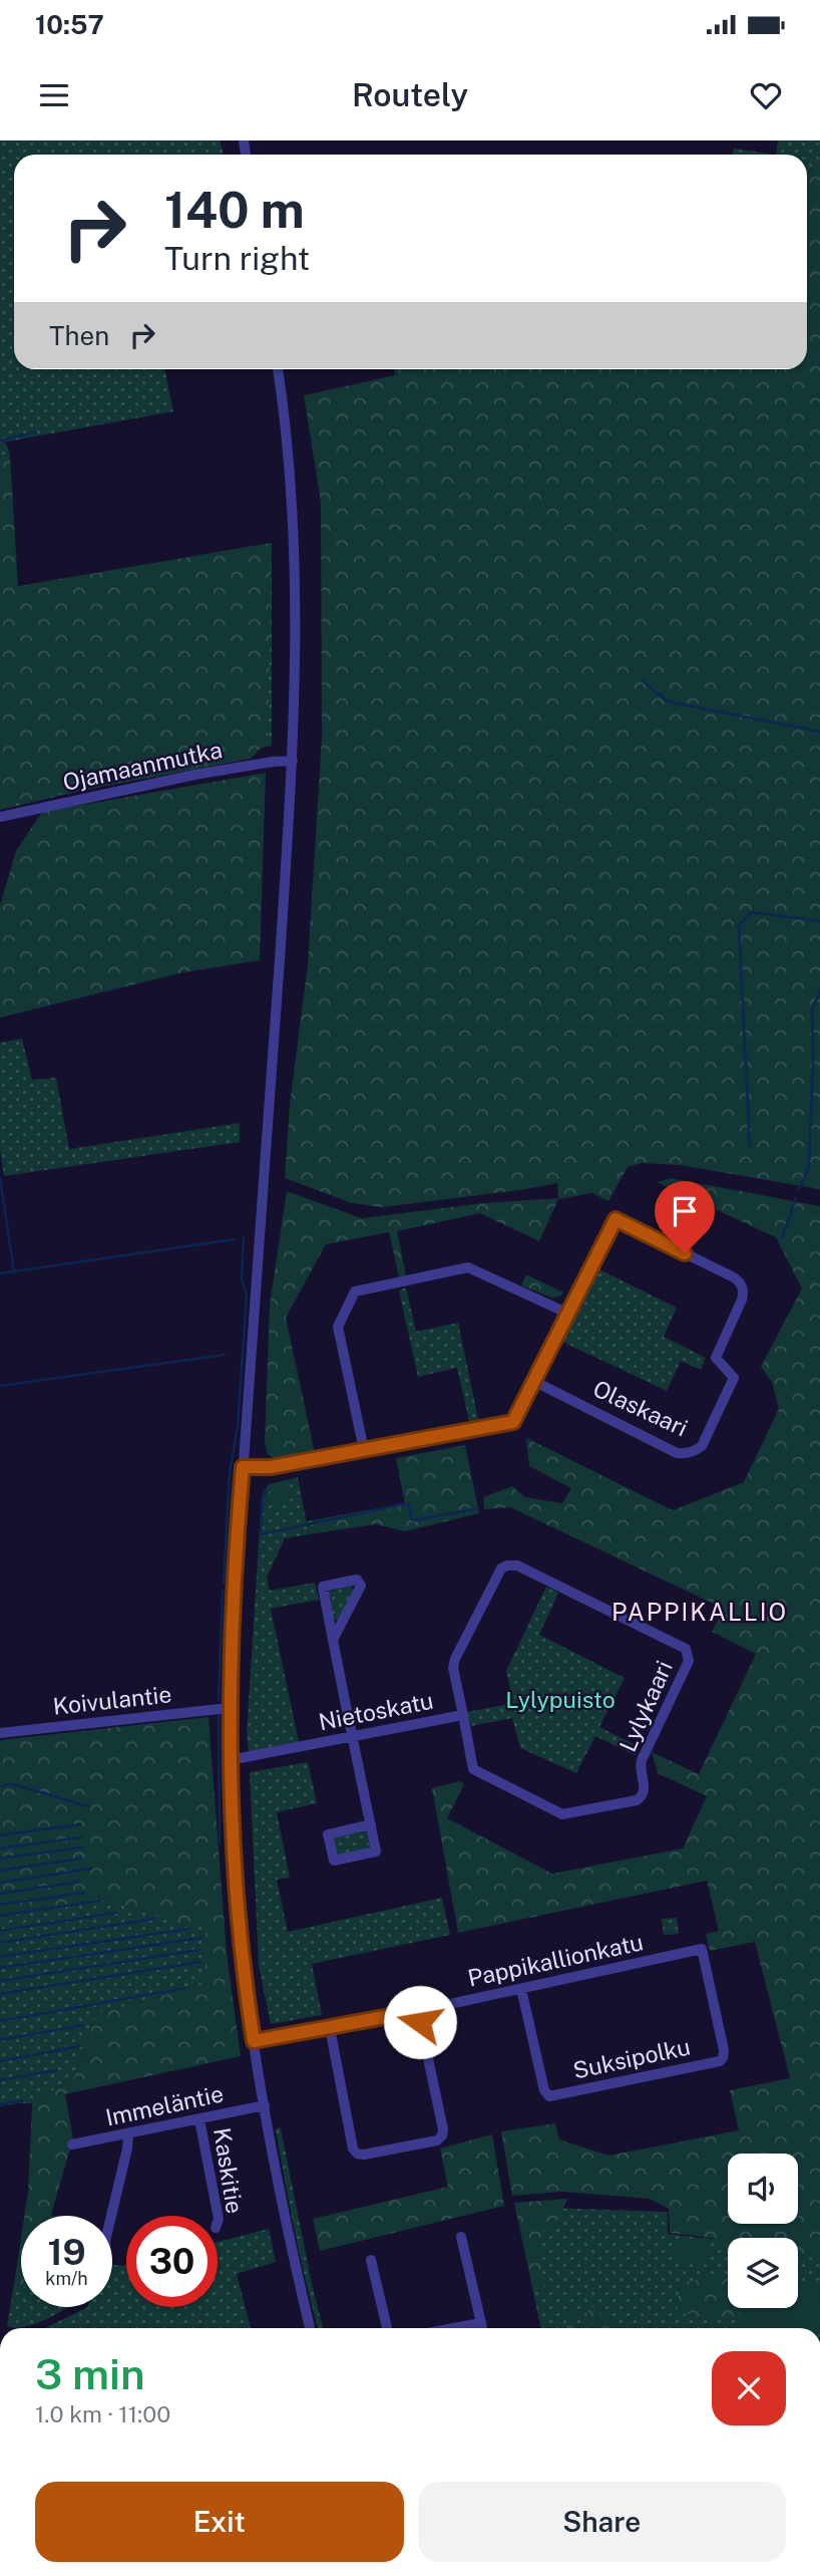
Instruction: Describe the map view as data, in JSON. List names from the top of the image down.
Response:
{
  "streets": {
    "street": [
      "Ojamaanmutka",
      "Olaskaari",
      "Koivulantie",
      "Lylykaari",
      "Nietoskatu",
      "Pappikallionkatu",
      "Suksipolku",
      "Immeläntie",
      "Kaskitie"
    ]
  },
  "crossings": [
    ["Lylykaari", "Nietoskatu"],
    ["Pappikallionkatu", "Suksipolku"],
    ["Immeläntie", "Kaskitie"]
  ],
  "districts": ["PAPPIKALLIO"],
  "parks": ["Lylypuisto"],
  "page": {
    "status": "10:57",
    "header": "Routely",
    "turn": ["140 m", "Turn right"],
    "then": "Then",
    "speed": "19 km/h",
    "limit": "30",
    "heading": ["3 min", "1.0 km · 11:00"],
    "buttons": ["Exit", "Share"]
  }
}
